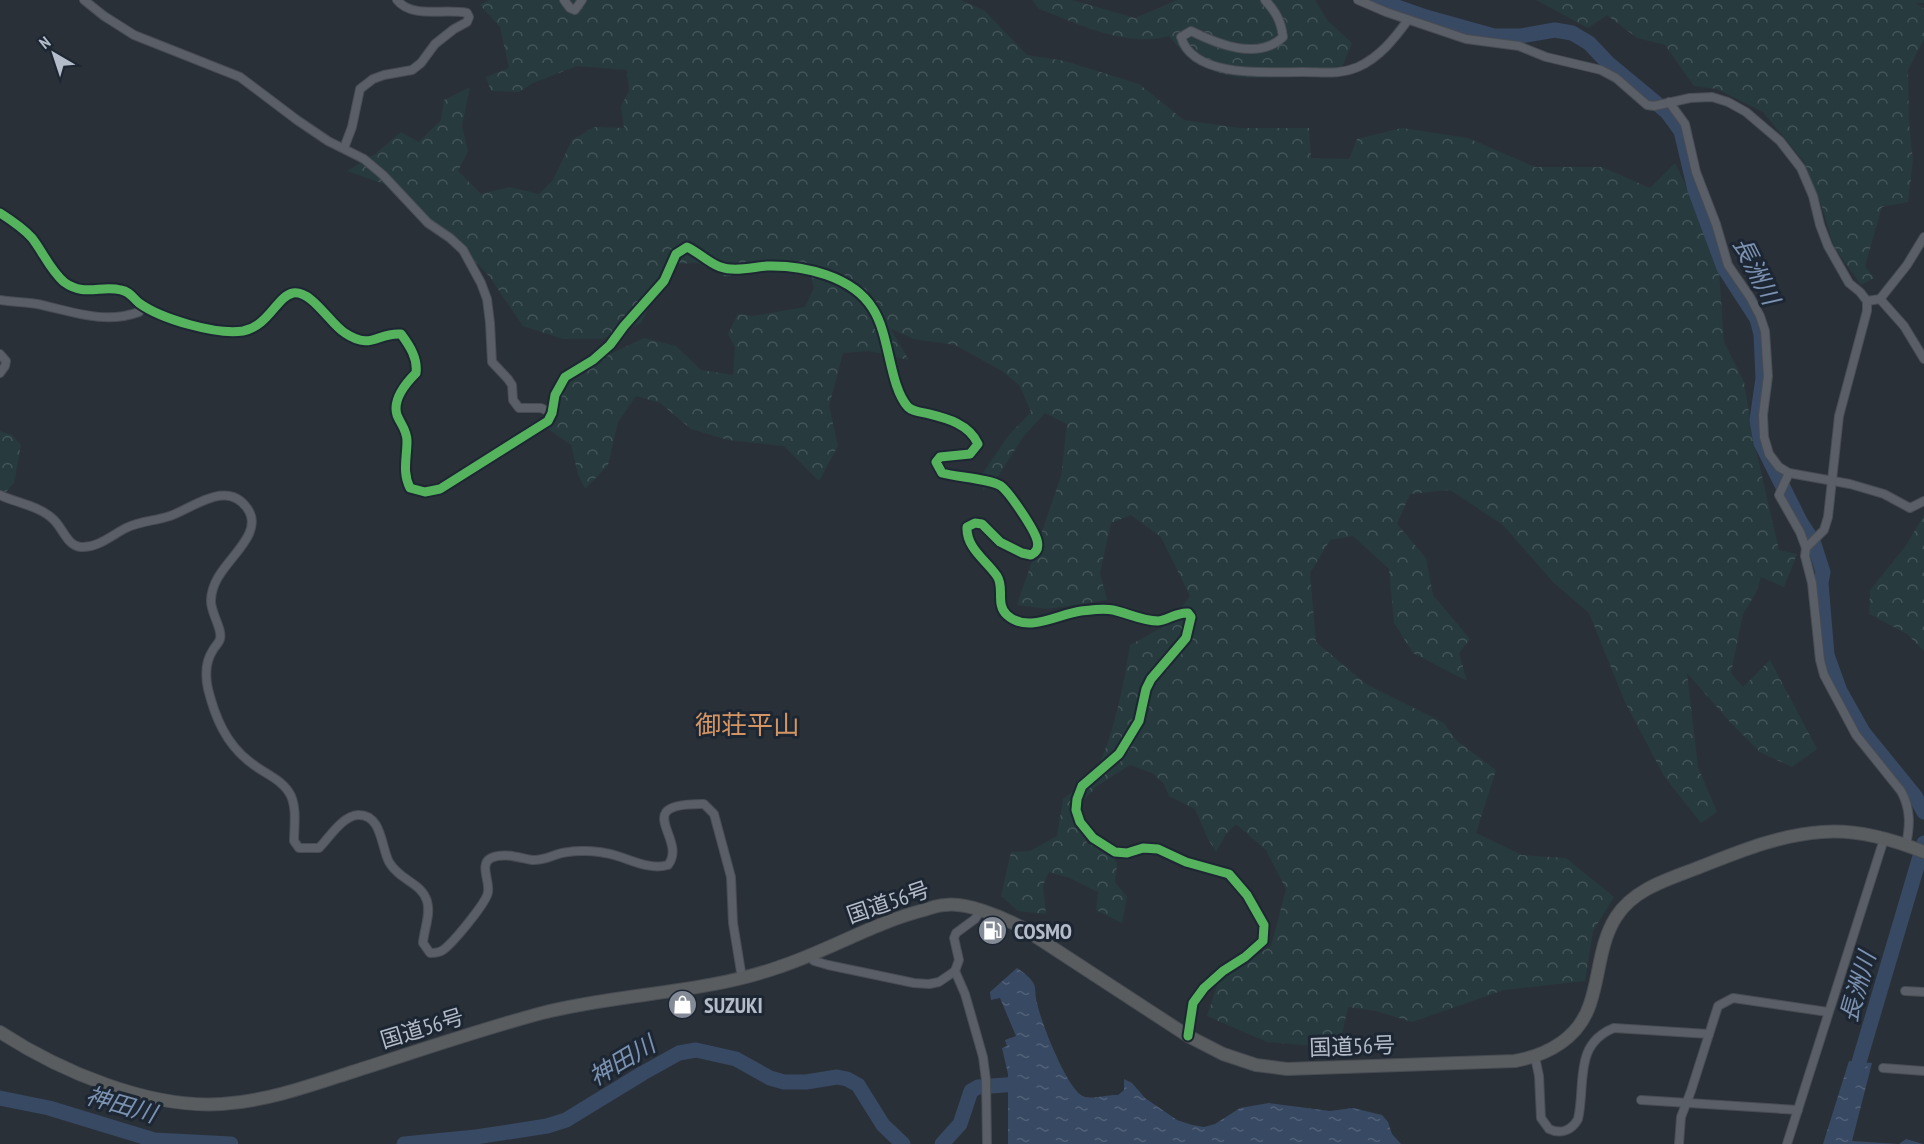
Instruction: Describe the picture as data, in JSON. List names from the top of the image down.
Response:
{
  "streets": {
    "highway": ["国道56号"]
  },
  "districts": ["御荘平山"],
  "water": ["長洲川", "神田川"],
  "places": {
    "fuel station": ["COSMO"],
    "shop": ["SUZUKI"]
  },
  "north": "top left"
}
